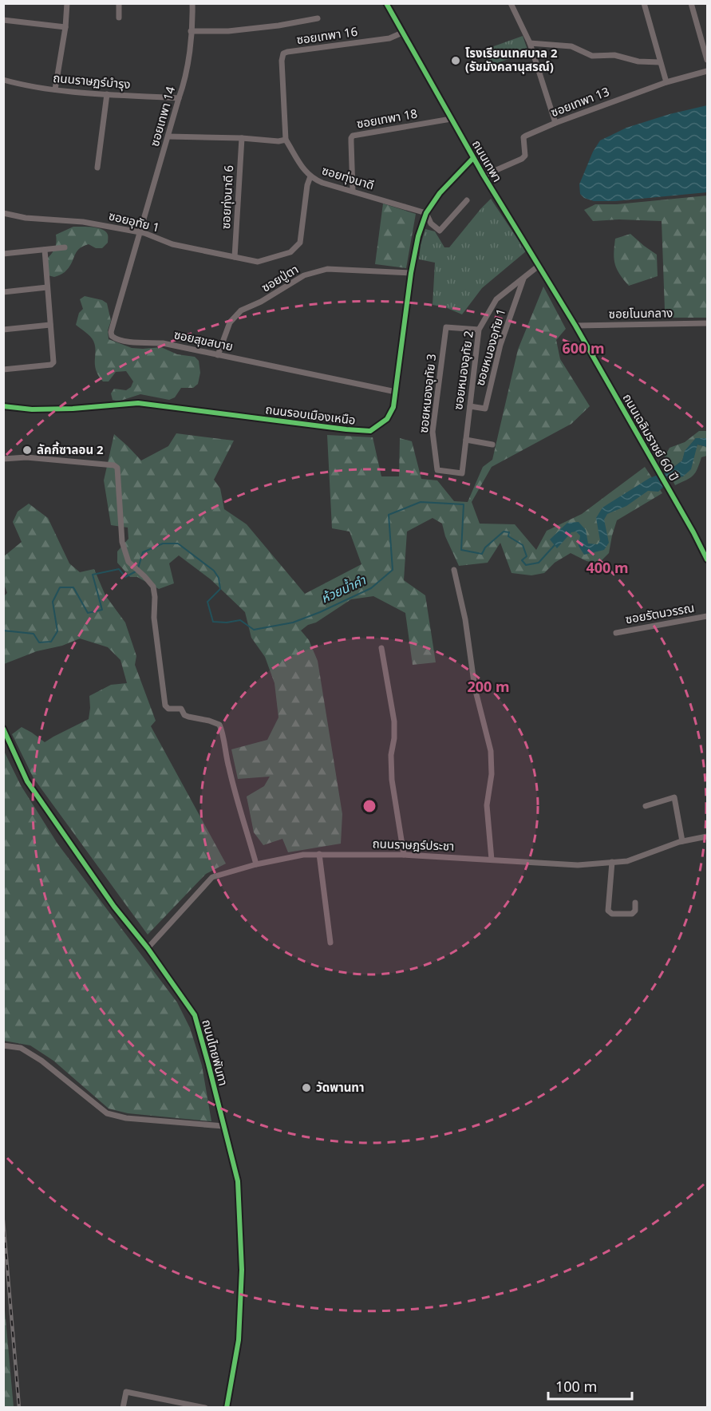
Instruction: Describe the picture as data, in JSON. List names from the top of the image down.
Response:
{
  "streets": {
    "street": [
      "ซอยเทพา 16",
      "ถนนราษฏร์บำรุง",
      "ซอยเทพา 13",
      "ซอยเทพา 14",
      "ซอยเทพา 18",
      "ถนนเทพา",
      "ซอยทุ่งนาดี",
      "ซอยทุ่งนาดี 6",
      "ซอยอุทัย 1",
      "ซอยปู่ตา",
      "ซอยโนนกลาง",
      "ซอยสุขสบาย",
      "ซอยหนองอุทัย 1",
      "ซอยหนองอุทัย 2",
      "ซอยหนองอุทัย 3",
      "ถนนรอบเมืองเหนือ",
      "ถนนเฉลิมราชย์ 60 ปี",
      "ซอยรัตนวรรณ",
      "ถนนราษฎร์ประชา",
      "ถนนไทยพันทา"
    ]
  },
  "crossings": [
    ["ซอยเทพา 16", "ถนนเทพา"],
    ["ซอยเทพา 16", "ซอยทุ่งนาดี"],
    ["ถนนราษฏร์บำรุง", "ซอยเทพา 14"],
    ["ซอยเทพา 13", "ถนนเทพา"],
    ["ซอยเทพา 14", "ซอยอุทัย 1"],
    ["ซอยเทพา 14", "ซอยสุขสบาย"],
    ["ซอยเทพา 18", "ถนนเทพา"],
    ["ซอยเทพา 18", "ซอยทุ่งนาดี"],
    ["ถนนเทพา", "ซอยโนนกลาง"],
    ["ถนนเทพา", "ซอยหนองอุทัย 2"],
    ["ถนนเทพา", "ถนนรอบเมืองเหนือ"],
    ["ถนนเทพา", "ถนนเฉลิมราชย์ 60 ปี"],
    ["ซอยทุ่งนาดี", "ซอยอุทัย 1"],
    ["ซอยทุ่งนาดี", "ถนนรอบเมืองเหนือ"],
    ["ซอยทุ่งนาดี 6", "ซอยอุทัย 1"],
    ["ซอยอุทัย 1", "ซอยสุขสบาย"],
    ["ซอยปู่ตา", "ซอยสุขสบาย"],
    ["ซอยปู่ตา", "ถนนรอบเมืองเหนือ"],
    ["ซอยโนนกลาง", "ถนนเฉลิมราชย์ 60 ปี"],
    ["ซอยสุขสบาย", "ถนนรอบเมืองเหนือ"],
    ["ซอยหนองอุทัย 1", "ซอยหนองอุทัย 2"],
    ["ซอยหนองอุทัย 2", "ซอยหนองอุทัย 3"],
    ["ถนนราษฎร์ประชา", "ถนนไทยพันทา"]
  ],
  "water": ["ห้วยน้ำคำ"],
  "places": ["โรงเรียนเทศบาล 2 (รัชมังคลานุสรณ์)", "ลัคกี้ซาลอน 2", "วัดพานทา"],
  "scale_bar": "100 m",
  "rings": ["600 m", "400 m", "200 m"]
}
